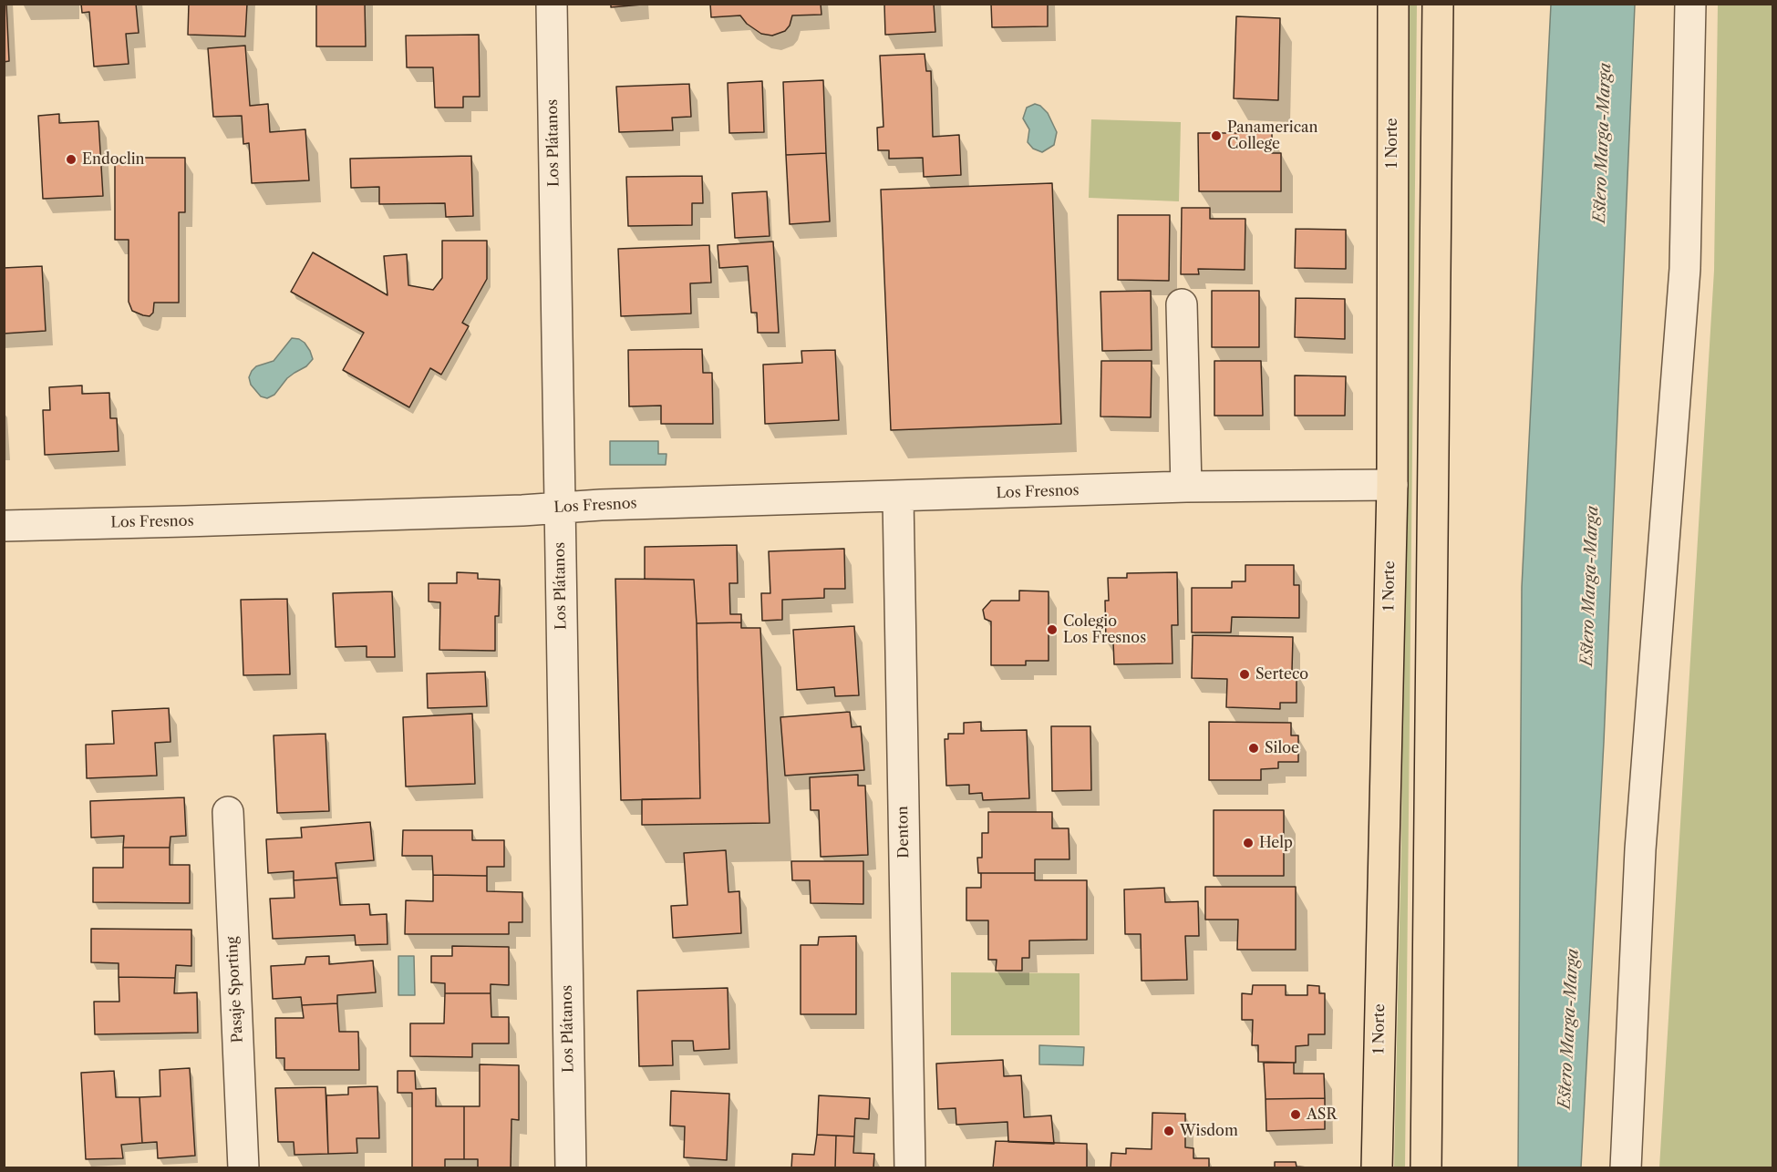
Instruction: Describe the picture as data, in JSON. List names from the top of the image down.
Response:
{
  "streets": {
    "main road": ["1 Norte"],
    "street": [
      "Los Plátanos",
      "Los Fresnos",
      "Denton",
      "Pasaje Sporting"
    ]
  },
  "crossings": [
    ["Los Plátanos", "Los Fresnos"],
    ["1 Norte", "Los Fresnos"],
    ["Los Fresnos", "Denton"]
  ],
  "water": ["Estero Marga-Marga"],
  "places": [
    "Panamerican College",
    "Endoclin",
    "Colegio Los Fresnos",
    "Serteco",
    "Siloe",
    "Help",
    "ASR",
    "Wisdom"
  ]
}
